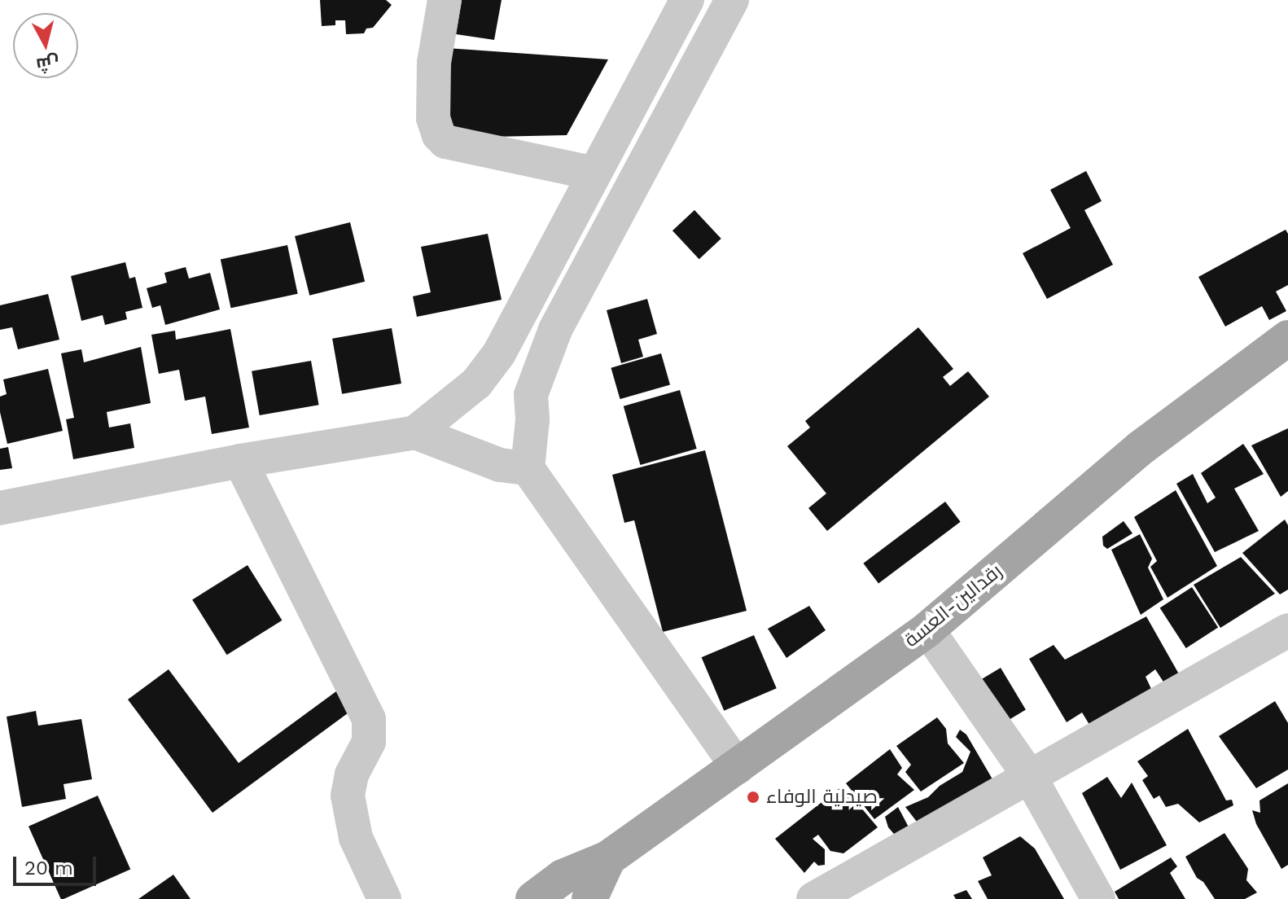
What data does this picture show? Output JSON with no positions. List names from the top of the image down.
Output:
{
  "streets": {
    "main road": ["رقدالين-العسة"]
  },
  "places": ["صيدلية الوفاء"],
  "scale_bar": "20 m",
  "north": "bottom"
}
